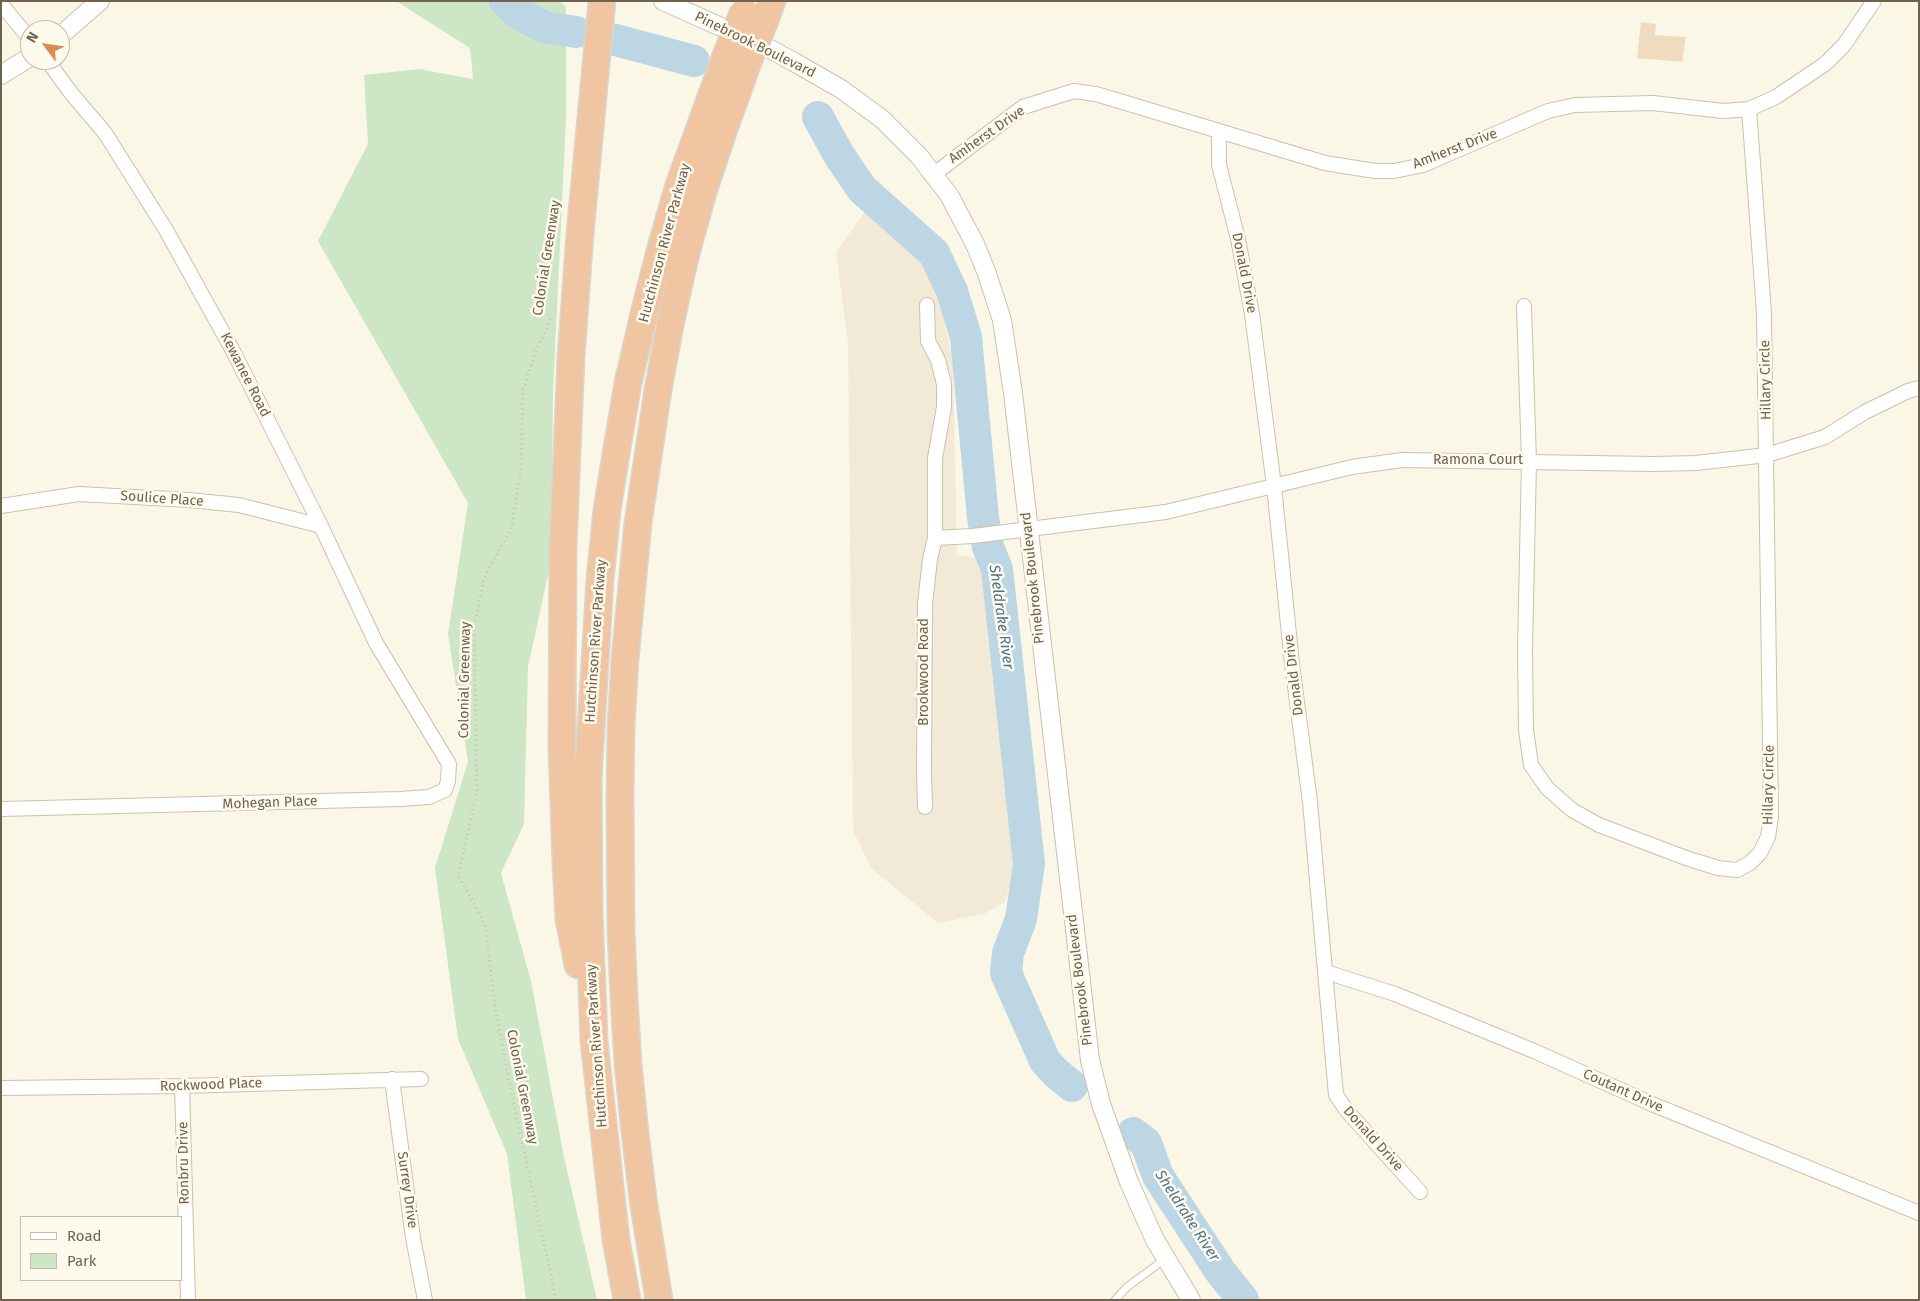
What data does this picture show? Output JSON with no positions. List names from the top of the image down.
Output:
{
  "streets": {
    "highway": ["Hutchinson River Parkway"],
    "street": [
      "Pinebrook Boulevard",
      "Amherst Drive",
      "Donald Drive",
      "Kewanee Road",
      "Hillary Circle",
      "Ramona Court",
      "Soulice Place",
      "Brookwood Road",
      "Mohegan Place",
      "Rockwood Place",
      "Coutant Drive",
      "Ronbru Drive",
      "Surrey Drive"
    ],
    "path": ["Colonial Greenway"]
  },
  "crossings": [
    ["Pinebrook Boulevard", "Amherst Drive"],
    ["Pinebrook Boulevard", "Ramona Court"],
    ["Amherst Drive", "Donald Drive"],
    ["Amherst Drive", "Hillary Circle"],
    ["Donald Drive", "Ramona Court"],
    ["Donald Drive", "Coutant Drive"],
    ["Kewanee Road", "Soulice Place"],
    ["Kewanee Road", "Mohegan Place"],
    ["Hillary Circle", "Ramona Court"],
    ["Rockwood Place", "Ronbru Drive"],
    ["Rockwood Place", "Surrey Drive"]
  ],
  "water": ["Sheldrake River"],
  "legend": ["Road", "Park"],
  "north": "top left"
}
